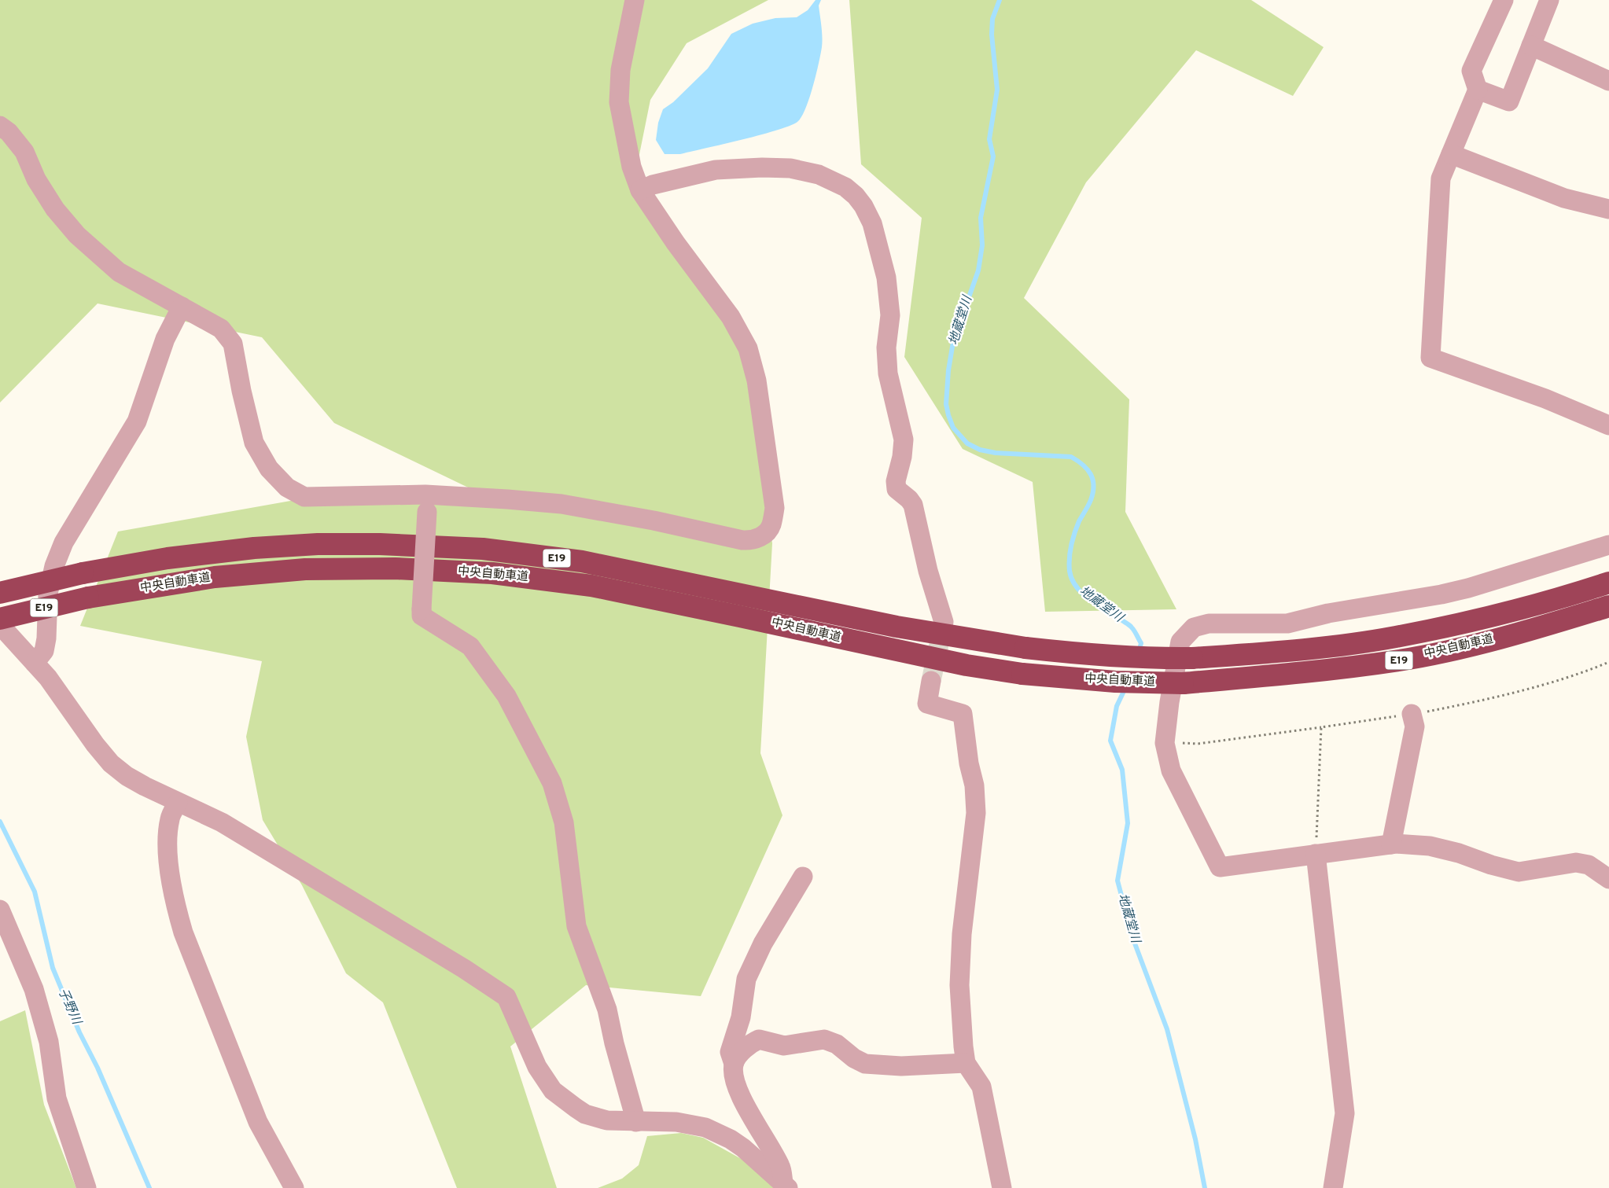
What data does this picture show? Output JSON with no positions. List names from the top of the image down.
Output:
{
  "streets": {
    "highway": ["E19", "中央自動車道"]
  },
  "water": ["地蔵堂川", "子野川"]
}
